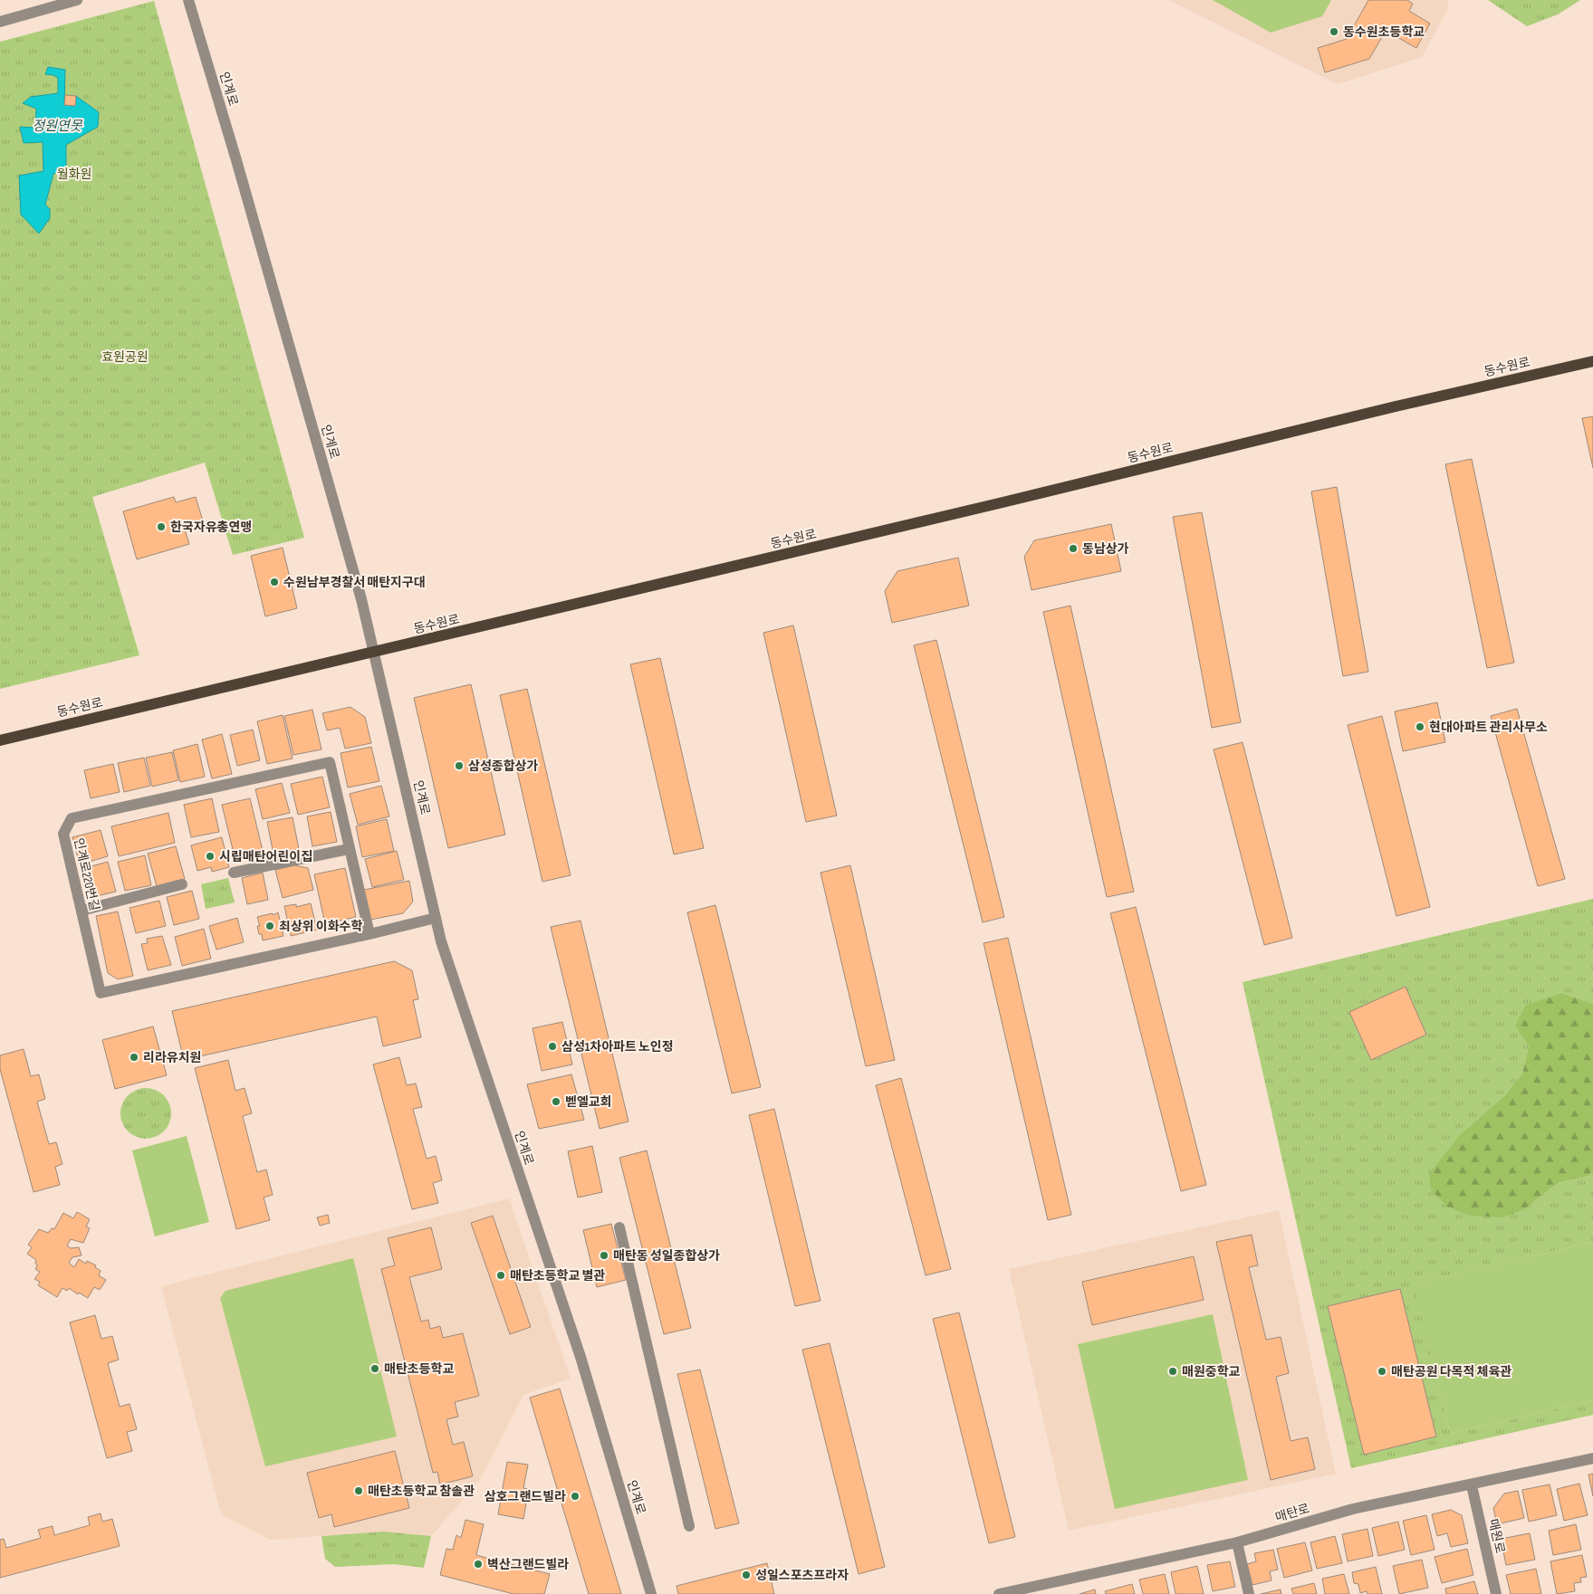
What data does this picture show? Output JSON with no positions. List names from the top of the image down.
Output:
{
  "streets": {
    "main road": ["동수원로"],
    "street": [
      "인계로",
      "인계로220번길",
      "매탄로",
      "매원로"
    ]
  },
  "crossings": [
    ["인계로", "동수원로"],
    ["인계로", "인계로220번길"],
    ["매탄로", "매원로"]
  ],
  "water": ["정원연못"],
  "parks": ["월화원", "효원공원"],
  "places": [
    "동수원초등학교",
    "한국자유총연맹",
    "동남상가",
    "수원남부경찰서 매탄지구대",
    "현대아파트 관리사무소",
    "삼성종합상가",
    "시립매탄어린이집",
    "최상위 이화수학",
    "삼성1차아파트 노인정",
    "리라유치원",
    "벧엘교회",
    "매탄동 성일종합상가",
    "매탄초등학교 별관",
    "매탄초등학교",
    "매원중학교",
    "매탄공원 다목적 체육관",
    "매탄초등학교 참솔관",
    "삼호그랜드빌라",
    "벽산그랜드빌라",
    "성일스포츠프라자"
  ]
}
